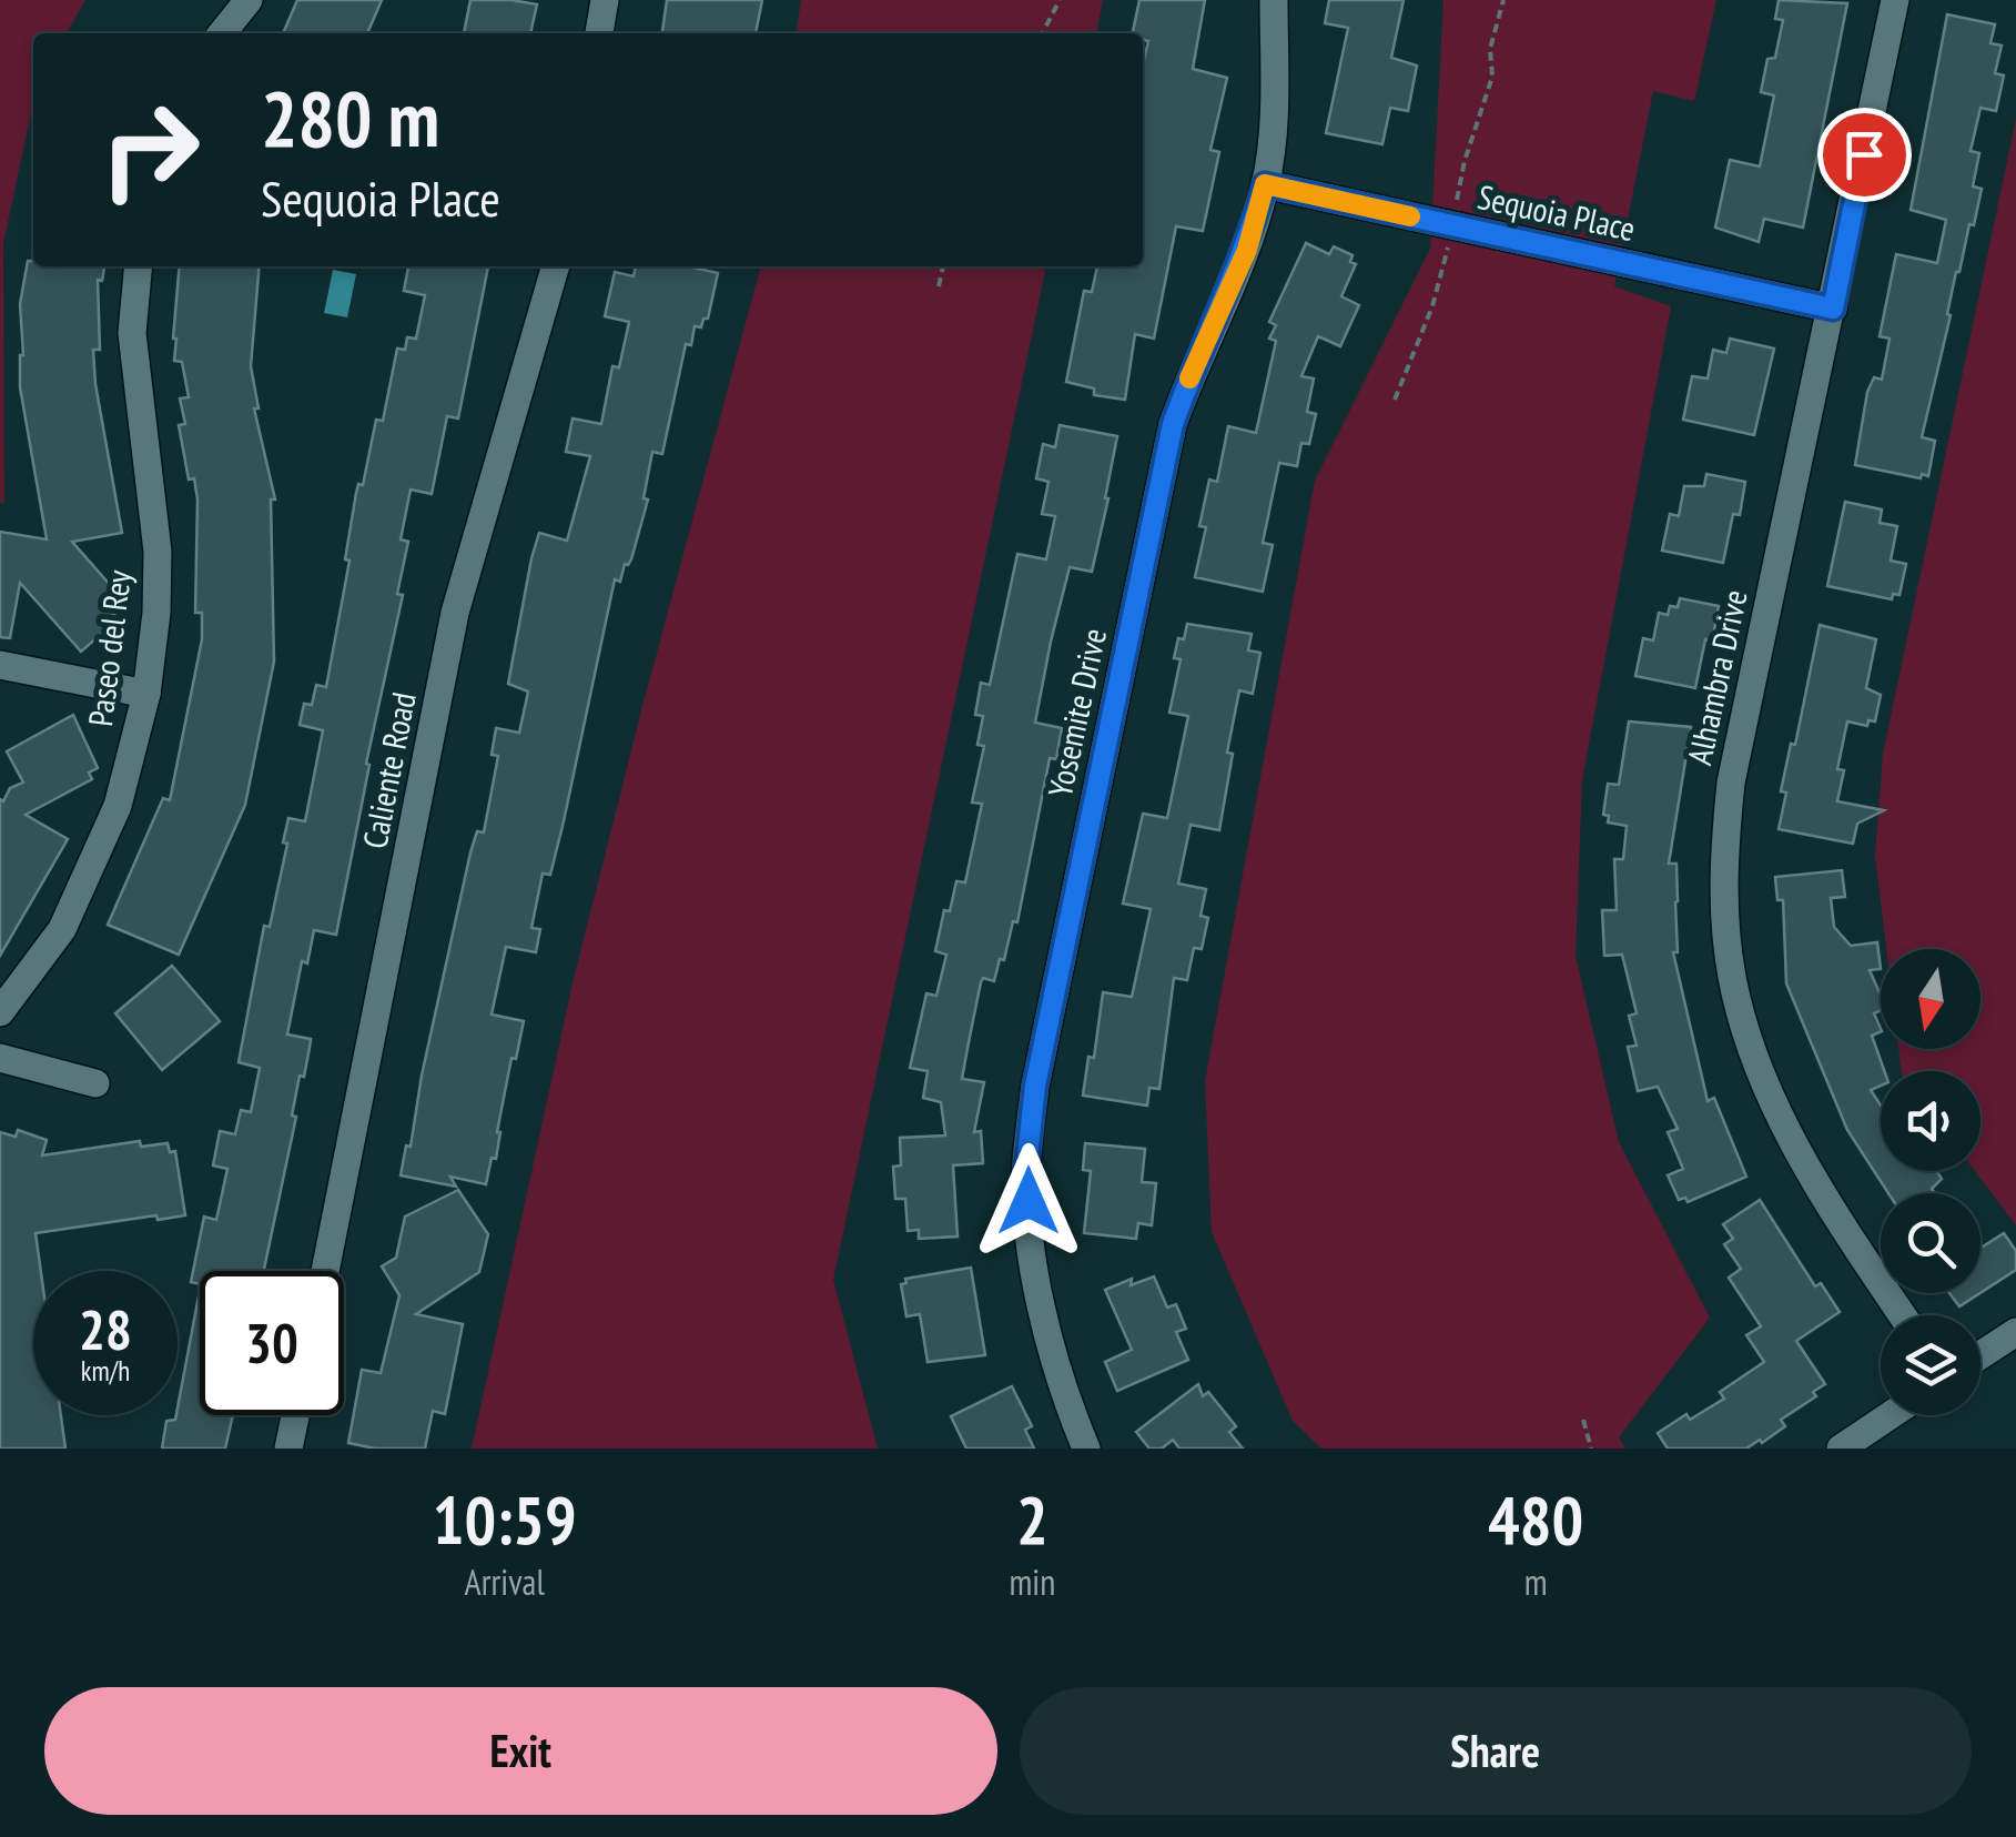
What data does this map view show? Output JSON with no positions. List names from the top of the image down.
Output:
{
  "streets": {
    "street": [
      "Sequoia Place",
      "Paseo del Rey",
      "Alhambra Drive",
      "Yosemite Drive",
      "Caliente Road"
    ]
  },
  "crossings": [
    ["Sequoia Place", "Alhambra Drive"],
    ["Sequoia Place", "Yosemite Drive"]
  ],
  "north": "bottom",
  "page": {
    "turn": ["280 m", "Sequoia Place"],
    "speed": "28 km/h",
    "limit": "30",
    "eta": [
      "10:59",
      "Arrival",
      "2",
      "min",
      "480",
      "m"
    ],
    "buttons": ["Exit", "Share"]
  }
}
